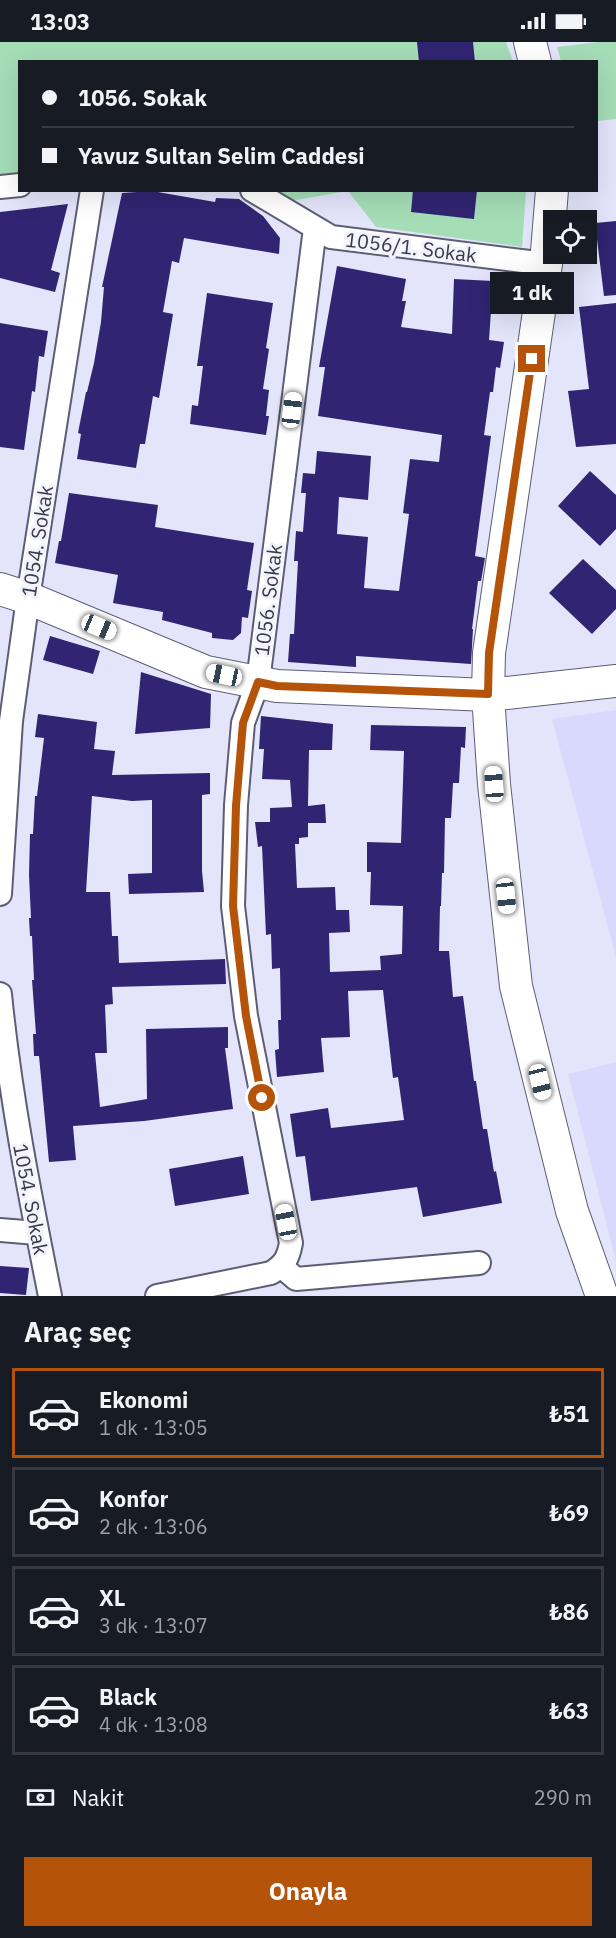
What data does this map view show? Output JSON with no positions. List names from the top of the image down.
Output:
{
  "streets": {
    "street": ["1056/1. Sokak", "1054. Sokak", "1056. Sokak"]
  },
  "crossings": [
    ["1056/1. Sokak", "1056. Sokak"]
  ],
  "page": {
    "status": "13:03",
    "banner": ["1056. Sokak", "Yavuz Sultan Selim Caddesi"],
    "bubble": "1 dk",
    "heading": "Araç seç",
    "list": [
      {
        "name": "Ekonomi",
        "note": "1 dk · 13:05",
        "value": "₺51"
      },
      {
        "name": "Konfor",
        "note": "2 dk · 13:06",
        "value": "₺69"
      },
      {
        "name": "XL",
        "note": "3 dk · 13:07",
        "value": "₺86"
      },
      {
        "name": "Black",
        "note": "4 dk · 13:08",
        "value": "₺63"
      }
    ],
    "pay": ["Nakit", "290 m"],
    "buttons": "Onayla"
  }
}
